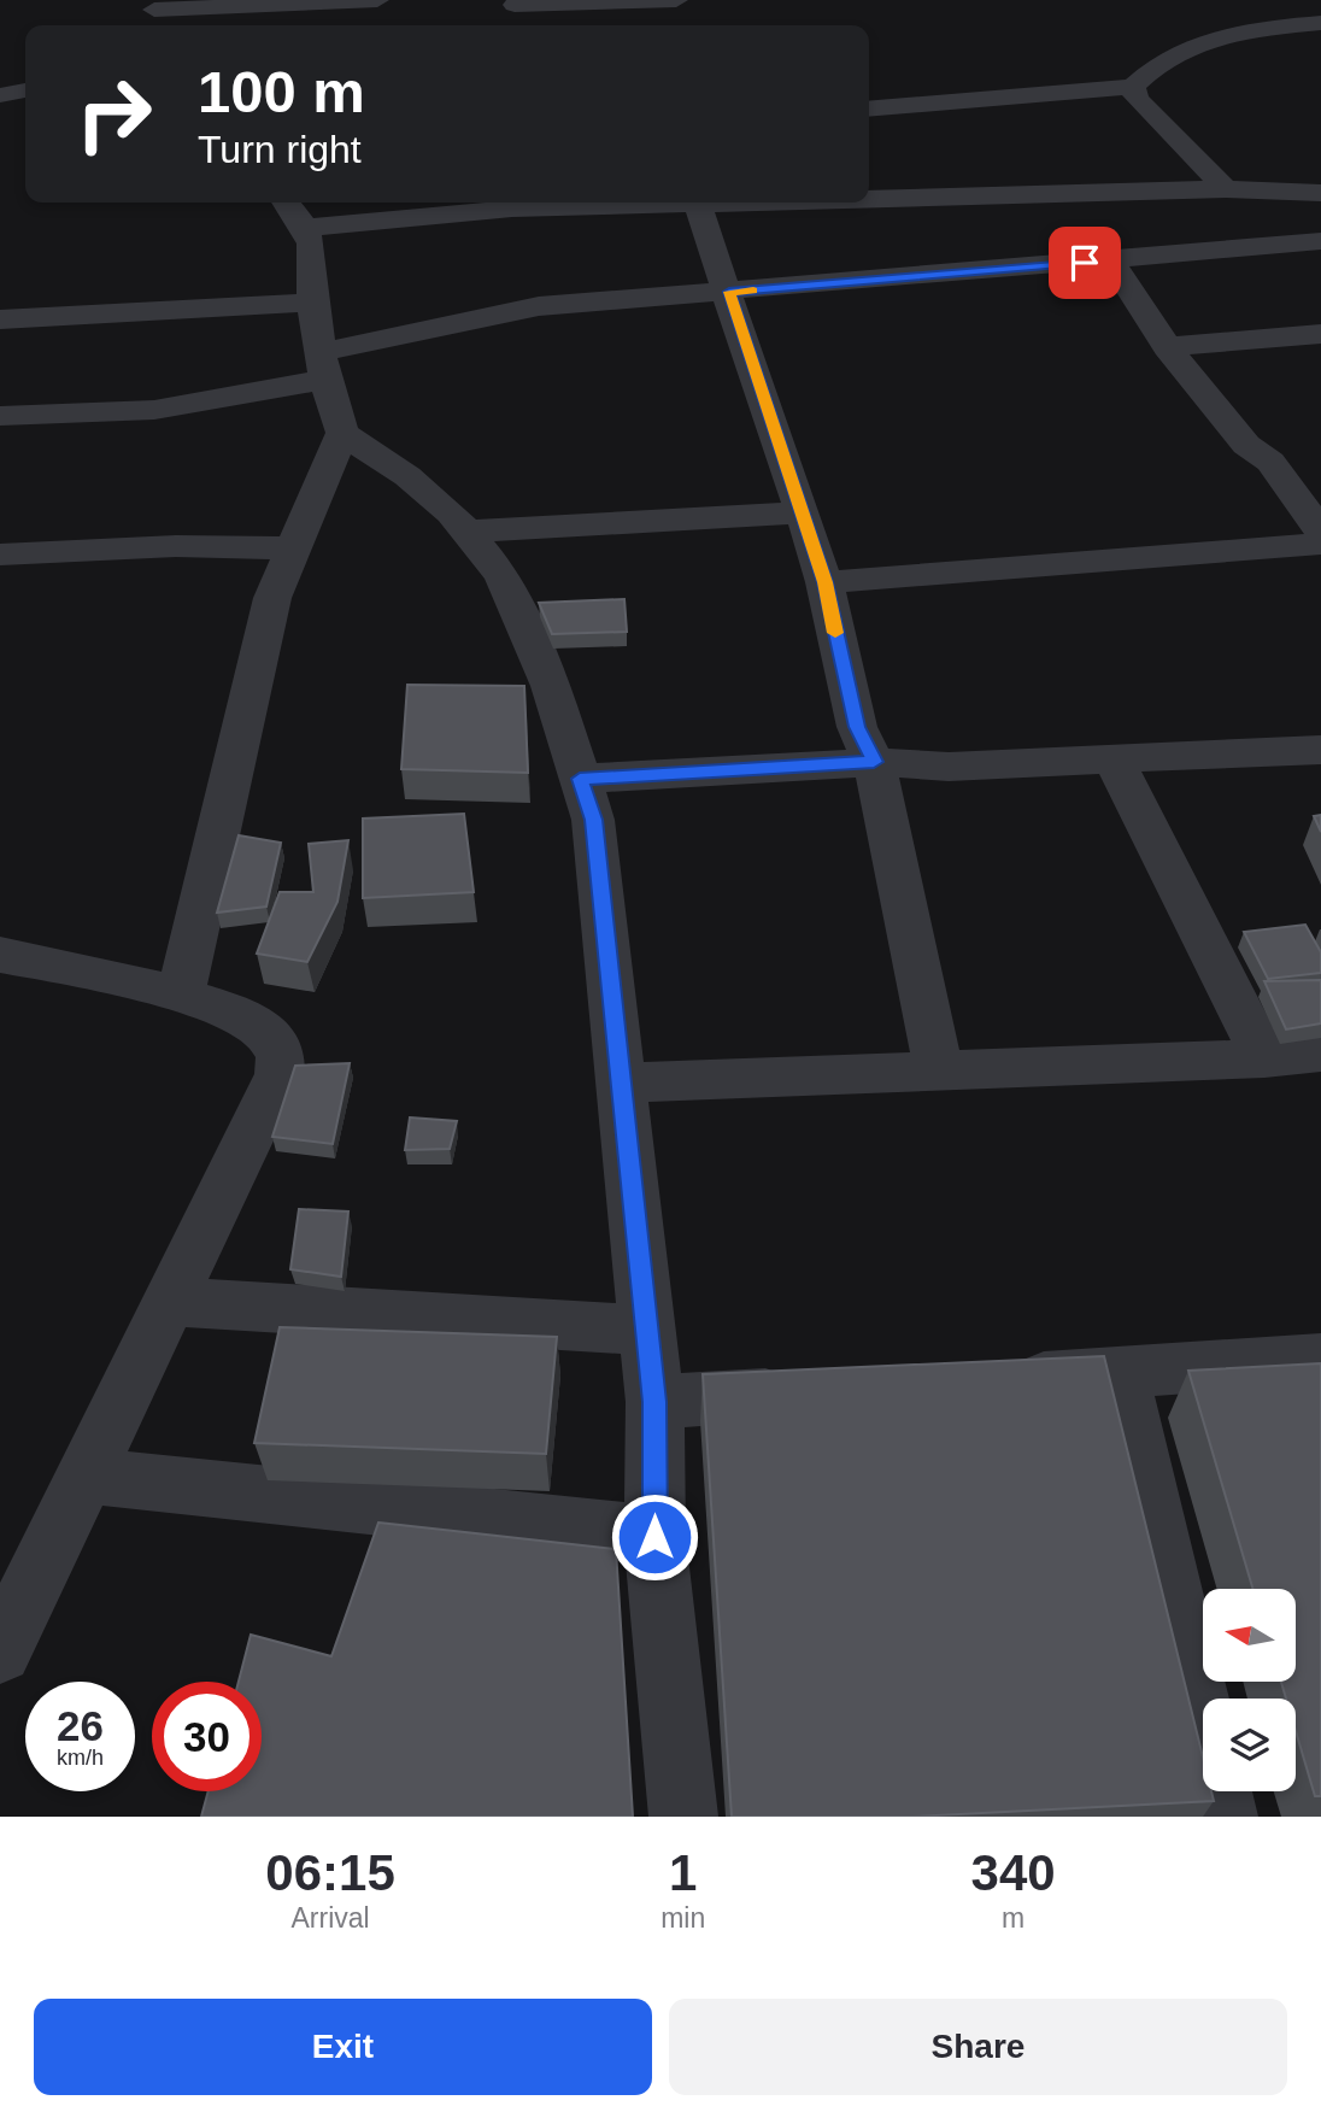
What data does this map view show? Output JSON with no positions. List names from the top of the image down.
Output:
{
  "north": "left",
  "page": {
    "turn": ["100 m", "Turn right"],
    "speed": "26 km/h",
    "limit": "30",
    "eta": [
      "06:15",
      "Arrival",
      "1",
      "min",
      "340",
      "m"
    ],
    "buttons": ["Exit", "Share"]
  }
}
